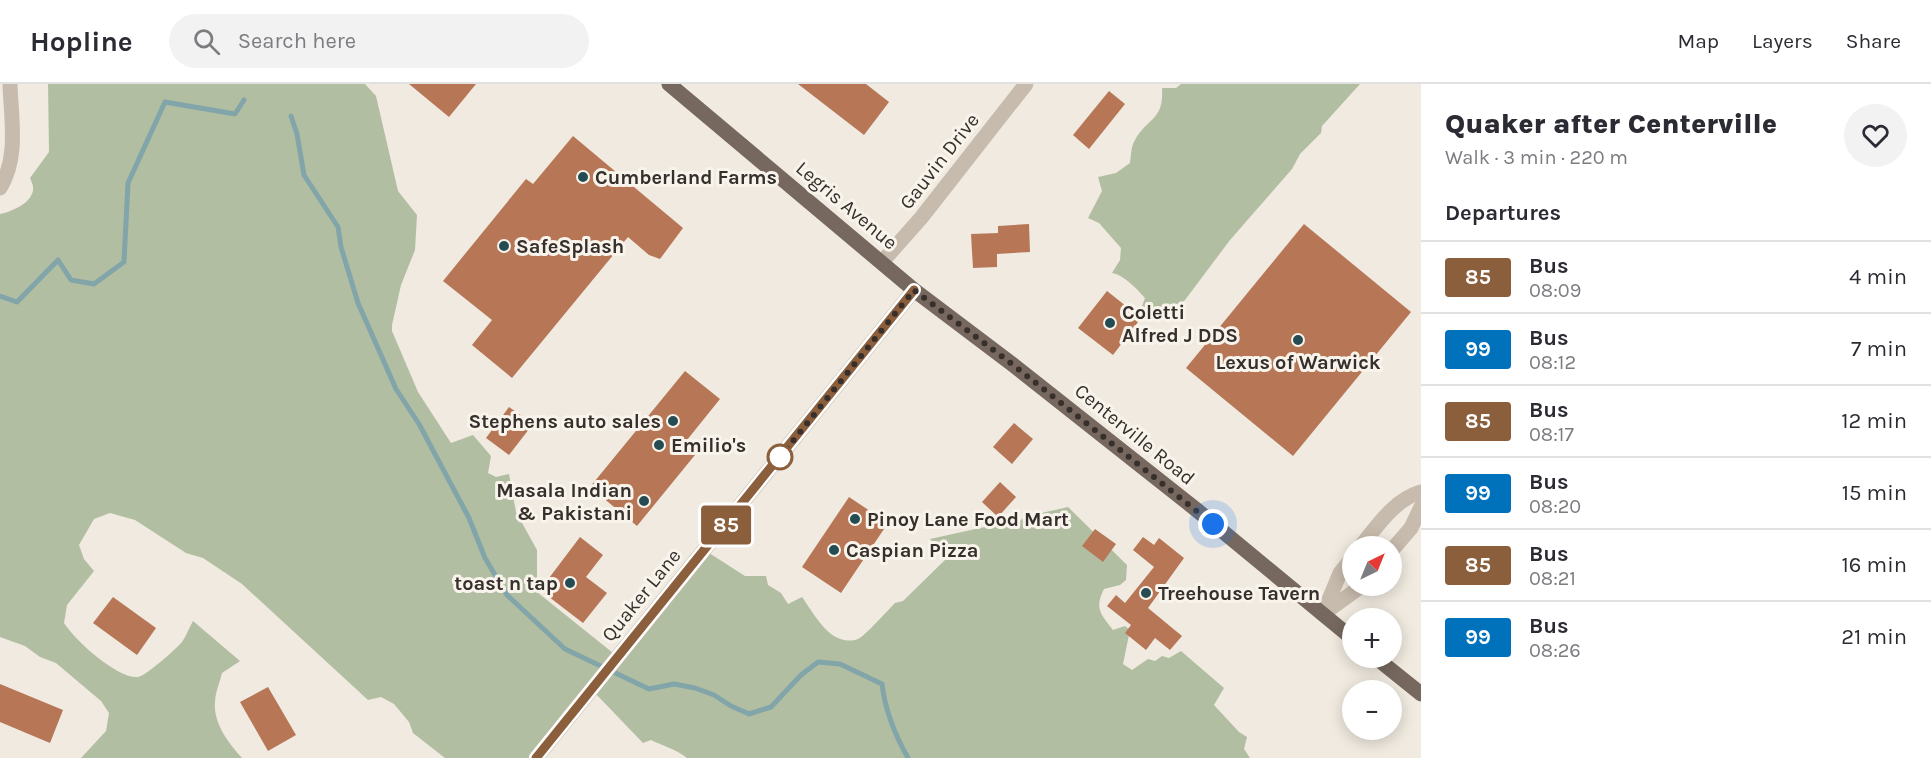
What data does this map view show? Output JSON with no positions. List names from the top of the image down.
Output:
{
  "streets": {
    "main road": ["Legris Avenue", "Centerville Road"],
    "street": ["Gauvin Drive", "Quaker Lane"]
  },
  "crossings": [
    ["Gauvin Drive", "Legris Avenue"],
    ["Legris Avenue", "Centerville Road"],
    ["Legris Avenue", "Quaker Lane"],
    ["Centerville Road", "Quaker Lane"]
  ],
  "places": [
    "Cumberland Farms",
    "SafeSplash",
    "Coletti Alfred J DDS",
    "Lexus of Warwick",
    "Stephens auto sales",
    "Emilio's",
    "Masala Indian & Pakistani",
    "Pinoy Lane Food Mart",
    "Caspian Pizza",
    "toast n tap",
    "Treehouse Tavern"
  ],
  "lines": ["bus line 85"],
  "north": "top right",
  "page": {
    "header": "Hopline",
    "search": "Search here",
    "nav": ["Map", "Layers", "Share"],
    "on_map": "85",
    "heading": [
      ["Quaker after Centerville", "Walk · 3 min · 220 m"],
      "Departures"
    ],
    "list": [
      {
        "mark": "85",
        "name": "Bus",
        "note": "08:09",
        "value": "4 min"
      },
      {
        "mark": "99",
        "name": "Bus",
        "note": "08:12",
        "value": "7 min"
      },
      {
        "mark": "85",
        "name": "Bus",
        "note": "08:17",
        "value": "12 min"
      },
      {
        "mark": "99",
        "name": "Bus",
        "note": "08:20",
        "value": "15 min"
      },
      {
        "mark": "85",
        "name": "Bus",
        "note": "08:21",
        "value": "16 min"
      },
      {
        "mark": "99",
        "name": "Bus",
        "note": "08:26",
        "value": "21 min"
      }
    ],
    "map_buttons": ["+", "−"]
  }
}
